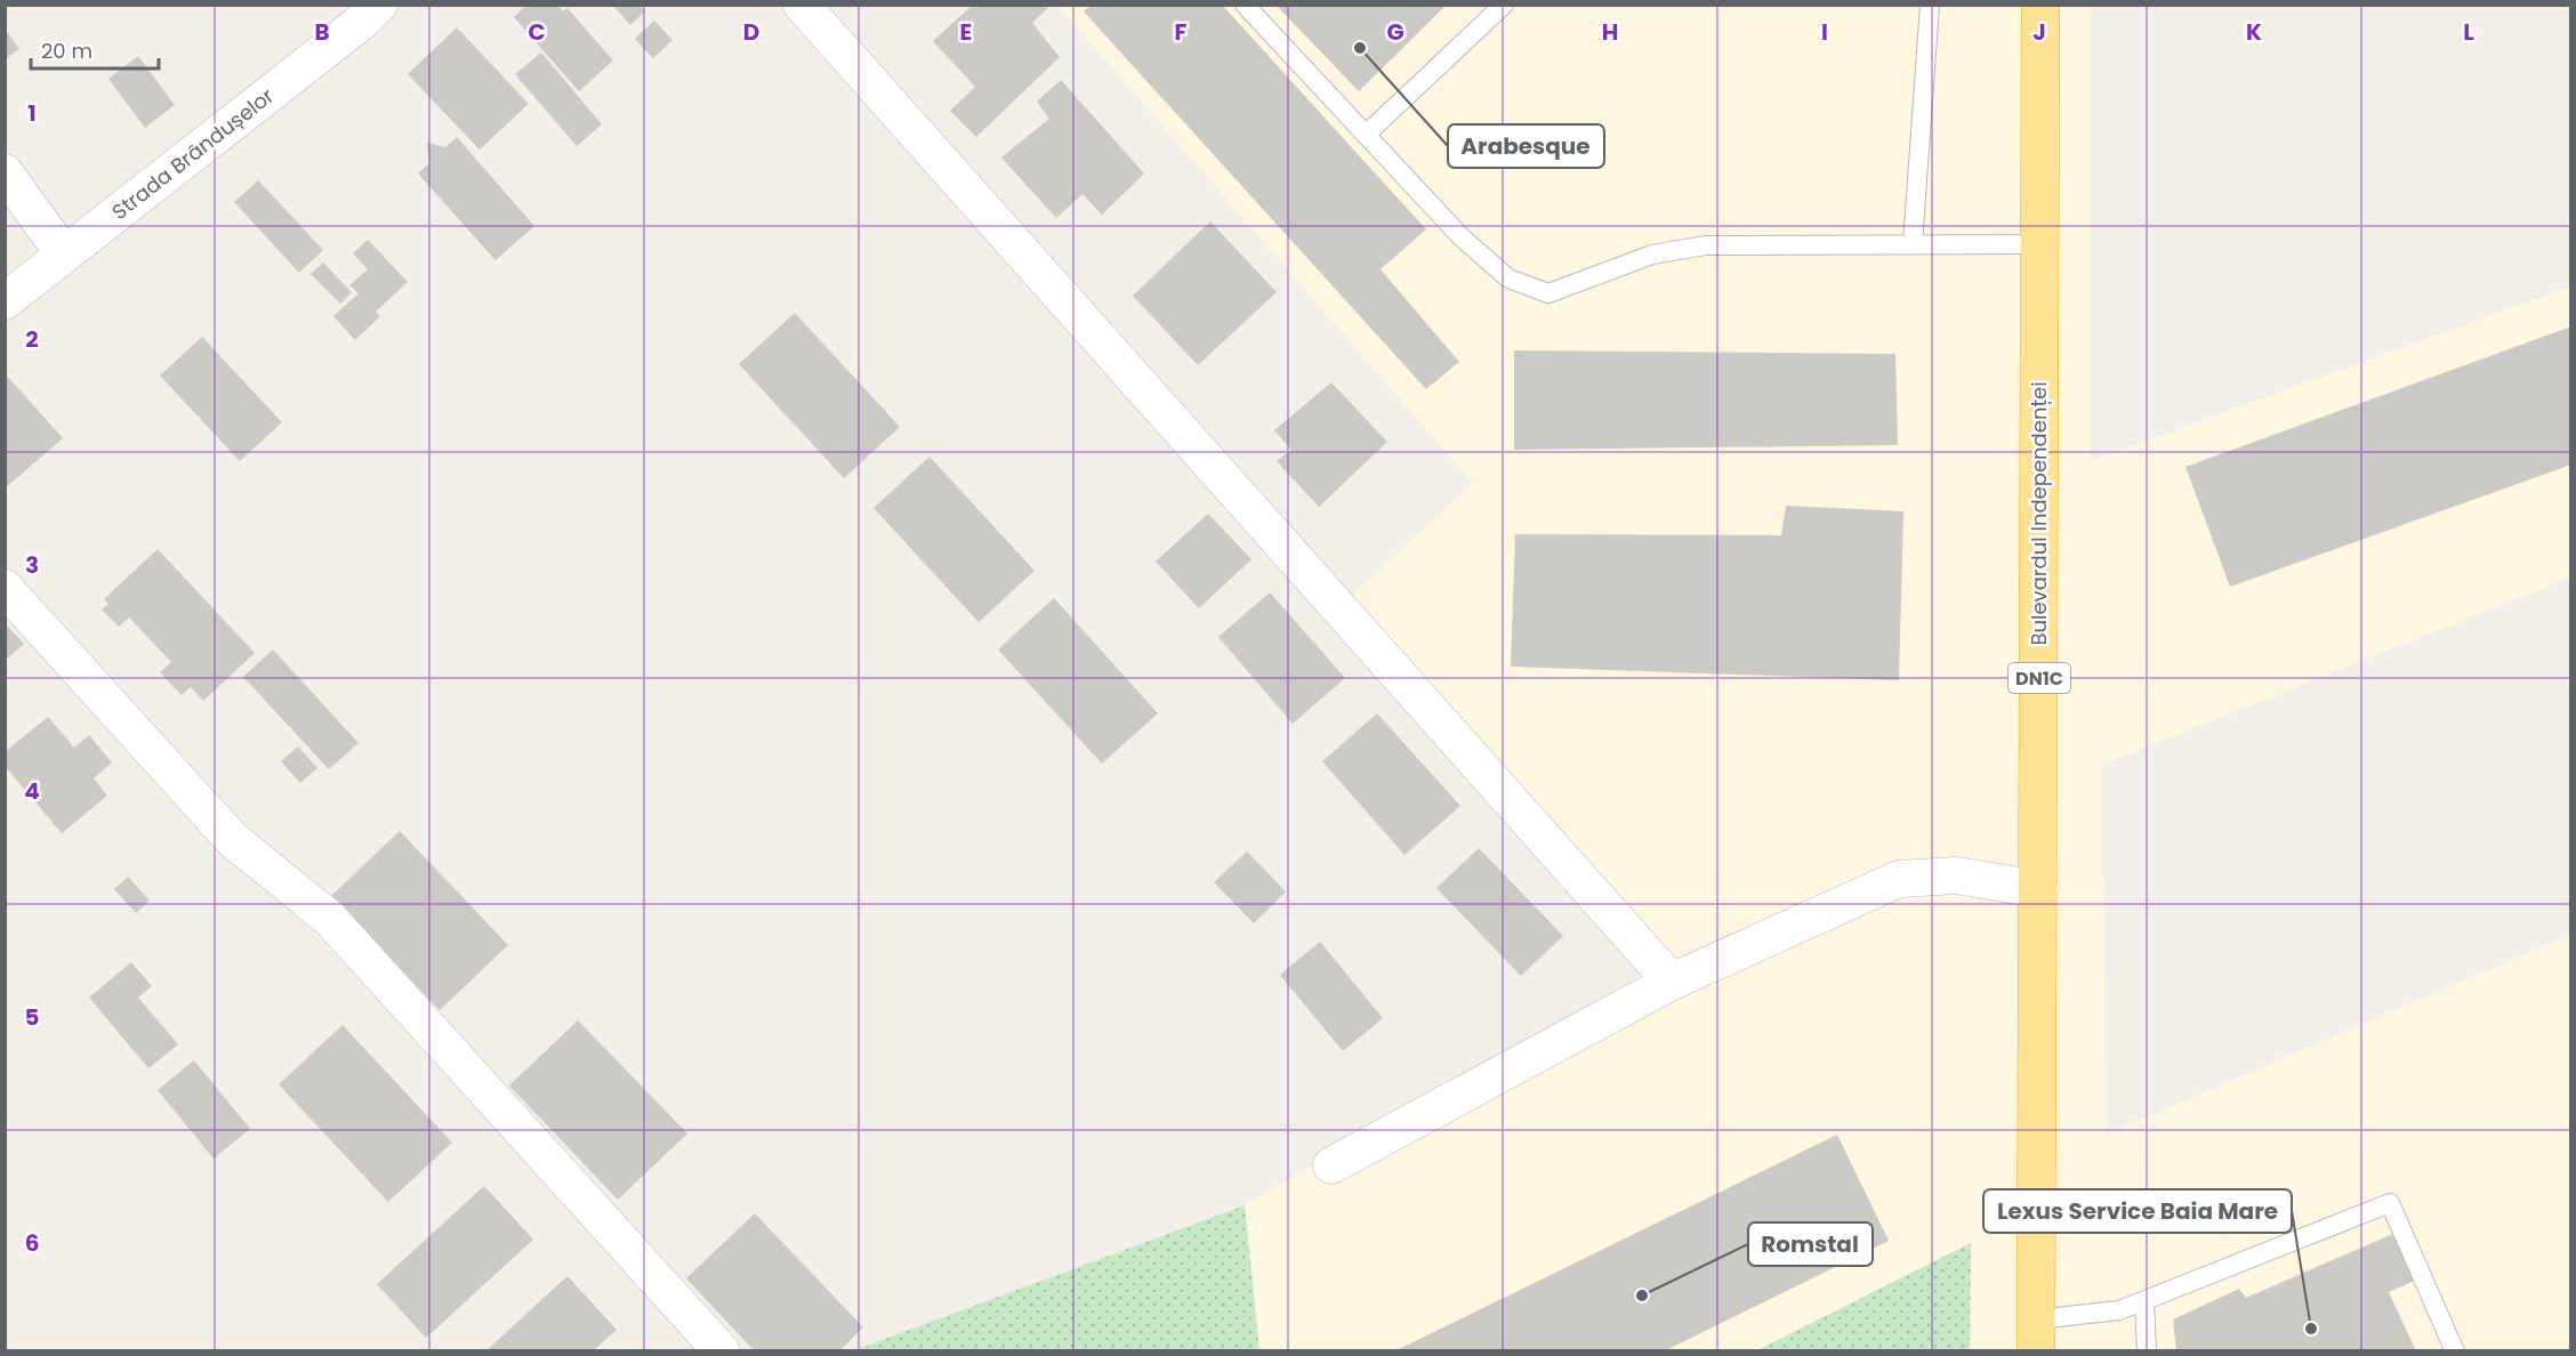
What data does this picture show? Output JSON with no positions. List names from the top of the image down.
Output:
{
  "streets": {
    "highway": ["Bulevardul Independenței", "DN1C"],
    "street": ["Strada Brândușelor"]
  },
  "places": ["Arabesque", "Romstal", "Lexus Service Baia Mare"],
  "scale_bar": "20 m",
  "grid": {
    "columns": [
      "B",
      "C",
      "D",
      "E",
      "F",
      "G",
      "H",
      "I",
      "J",
      "K",
      "L"
    ],
    "rows": [
      "1",
      "2",
      "3",
      "4",
      "5",
      "6"
    ]
  }
}
